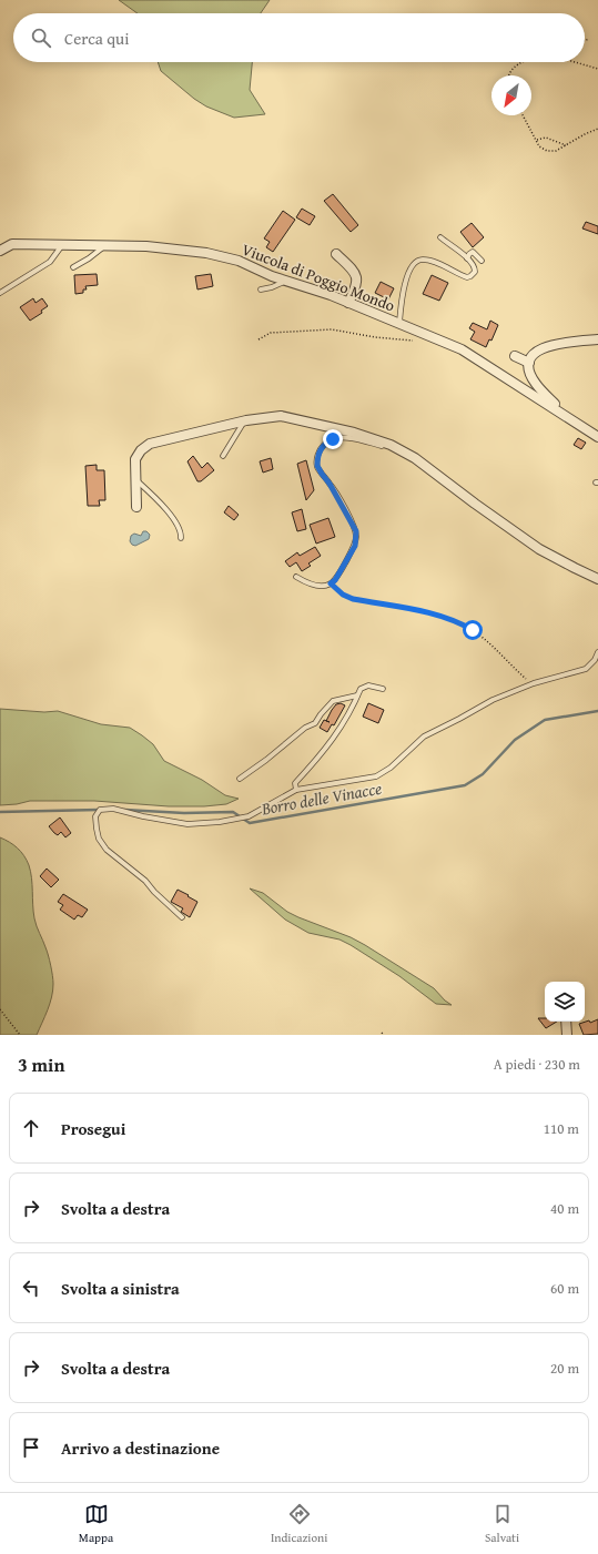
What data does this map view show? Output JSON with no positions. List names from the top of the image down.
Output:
{
  "streets": {
    "street": ["Viucola di Poggio Mondo"]
  },
  "water": ["Borro delle Vinacce"],
  "north": "bottom left",
  "page": {
    "search": "Cerca qui",
    "heading": ["3 min", "A piedi · 230 m"],
    "list": [
      ["Prosegui", "110 m"],
      ["Svolta a destra", "40 m"],
      ["Svolta a sinistra", "60 m"],
      ["Svolta a destra", "20 m"],
      "Arrivo a destinazione"
    ],
    "nav": ["Mappa", "Indicazioni", "Salvati"]
  }
}
